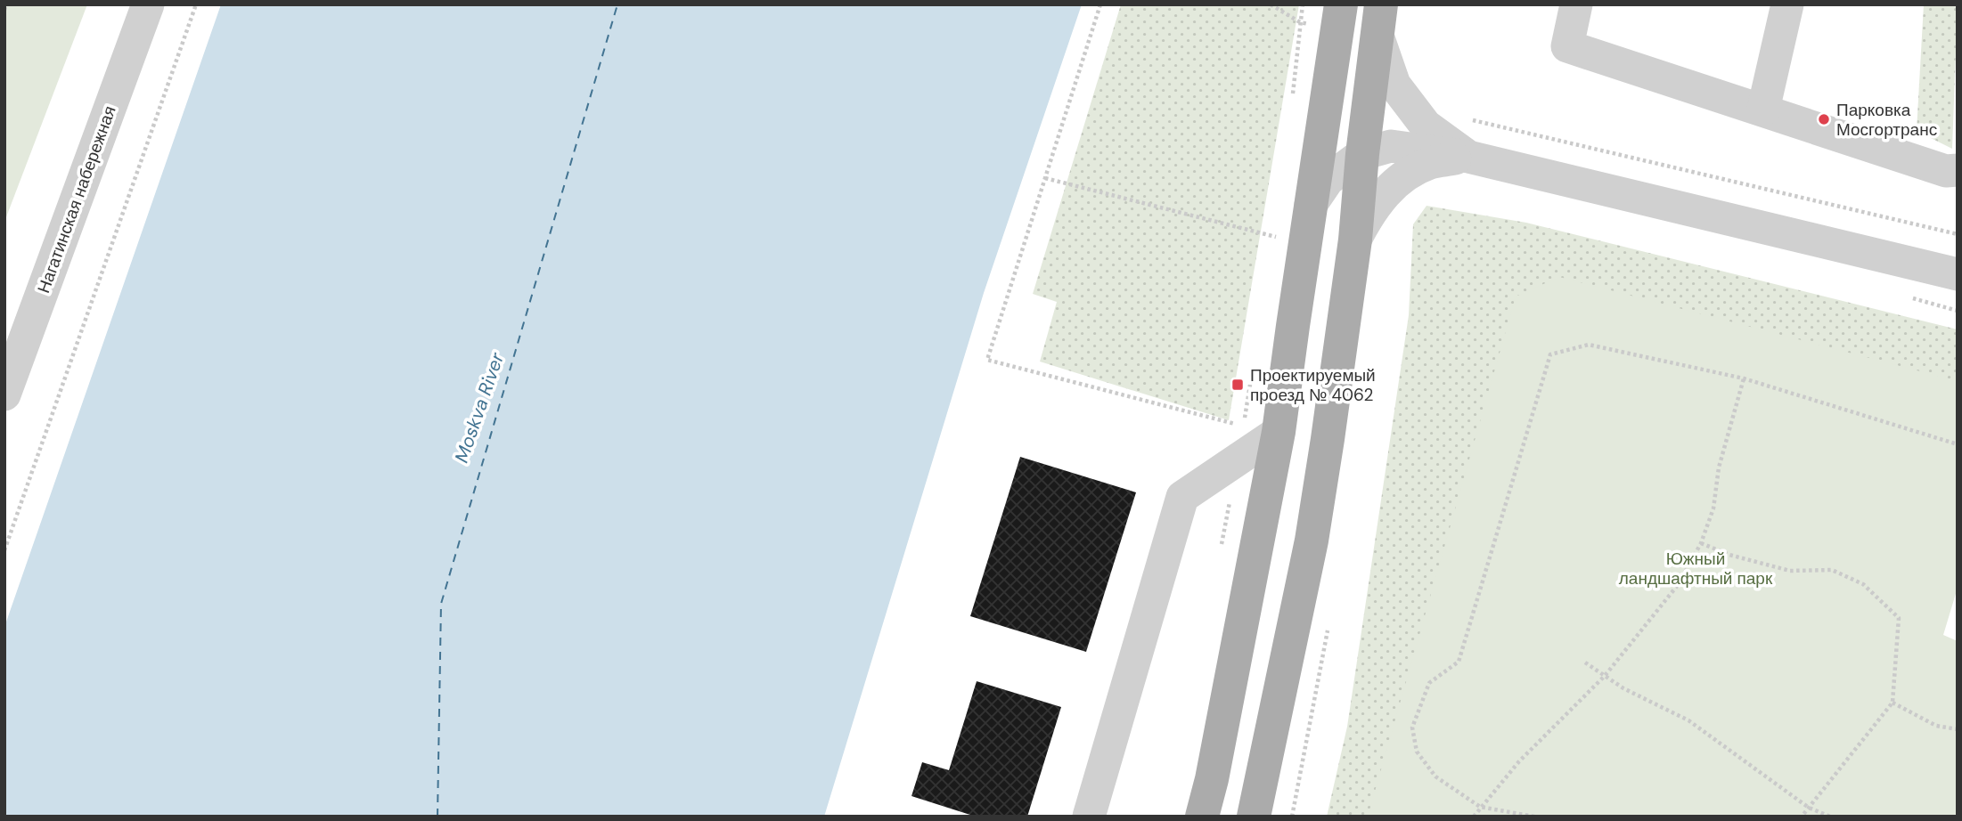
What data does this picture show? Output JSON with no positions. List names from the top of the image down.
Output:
{
  "streets": {
    "street": ["Нагатинская набережная"]
  },
  "water": ["Moskva River"],
  "parks": ["Южный ландшафтный парк"],
  "places": {
    "other": ["Парковка Мосгортранс"],
    "transit": ["Проектируемый проезд № 4062"]
  }
}
